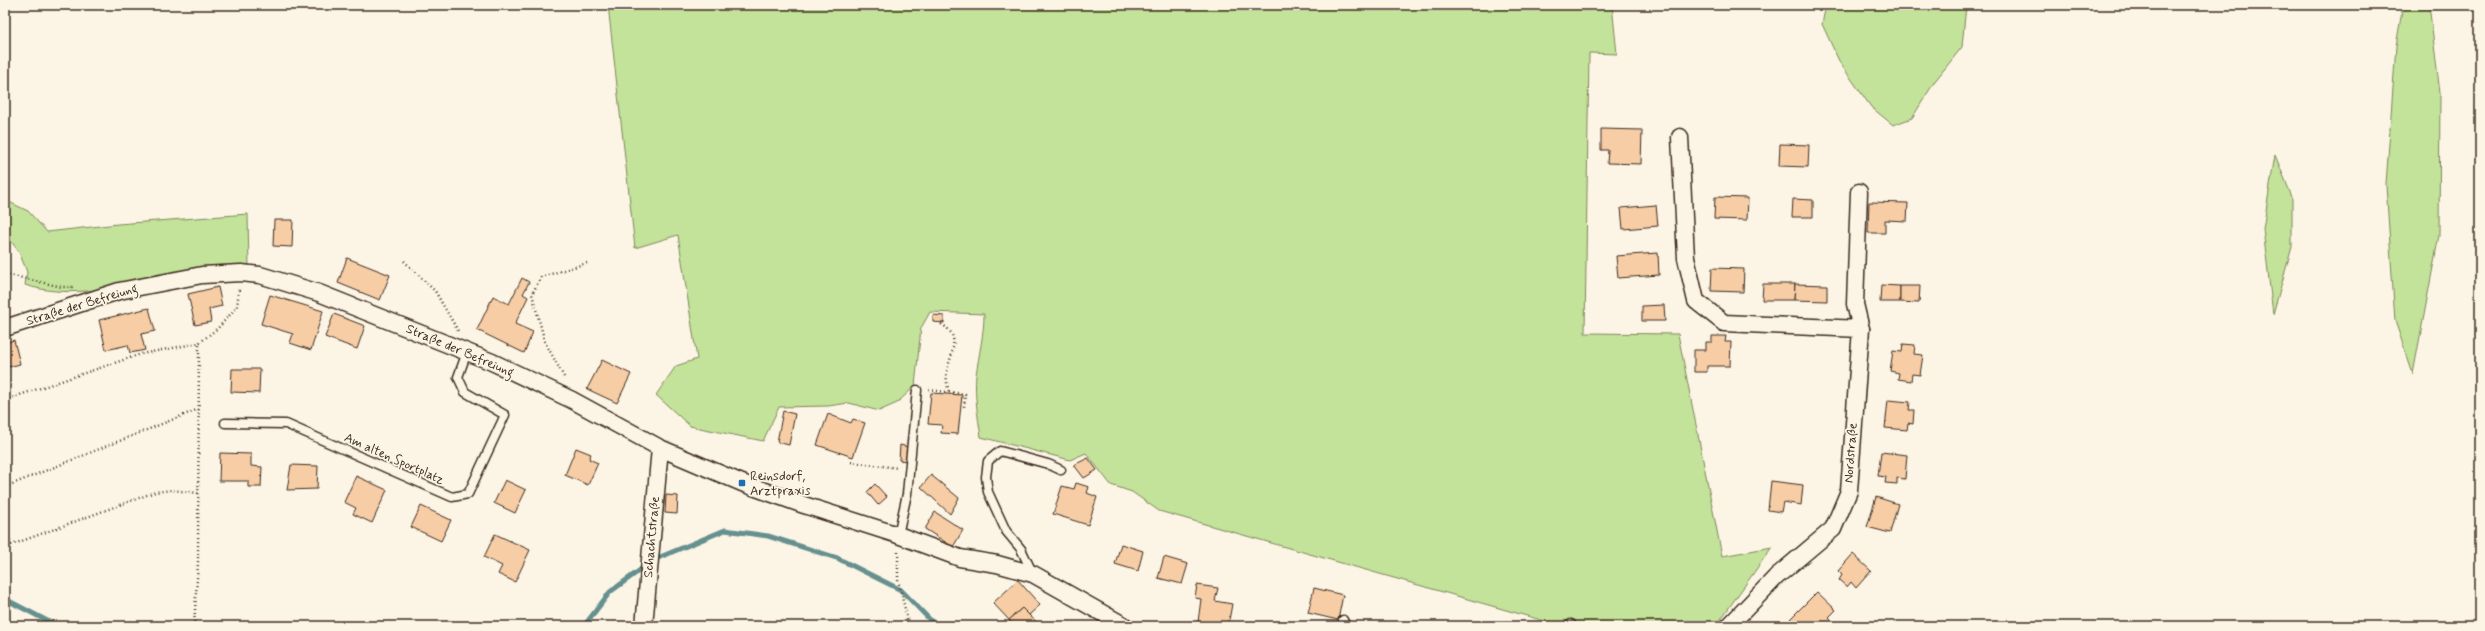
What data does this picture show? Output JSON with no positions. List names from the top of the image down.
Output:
{
  "streets": {
    "street": ["Straße der Befreiung", "Nordstraße", "Schachtstraße"],
    "lane": ["Am alten Sportplatz"]
  },
  "crossings": [
    ["Straße der Befreiung", "Am alten Sportplatz"],
    ["Straße der Befreiung", "Schachtstraße"]
  ],
  "places": {
    "transit": ["Reinsdorf, Arztpraxis"]
  }
}
